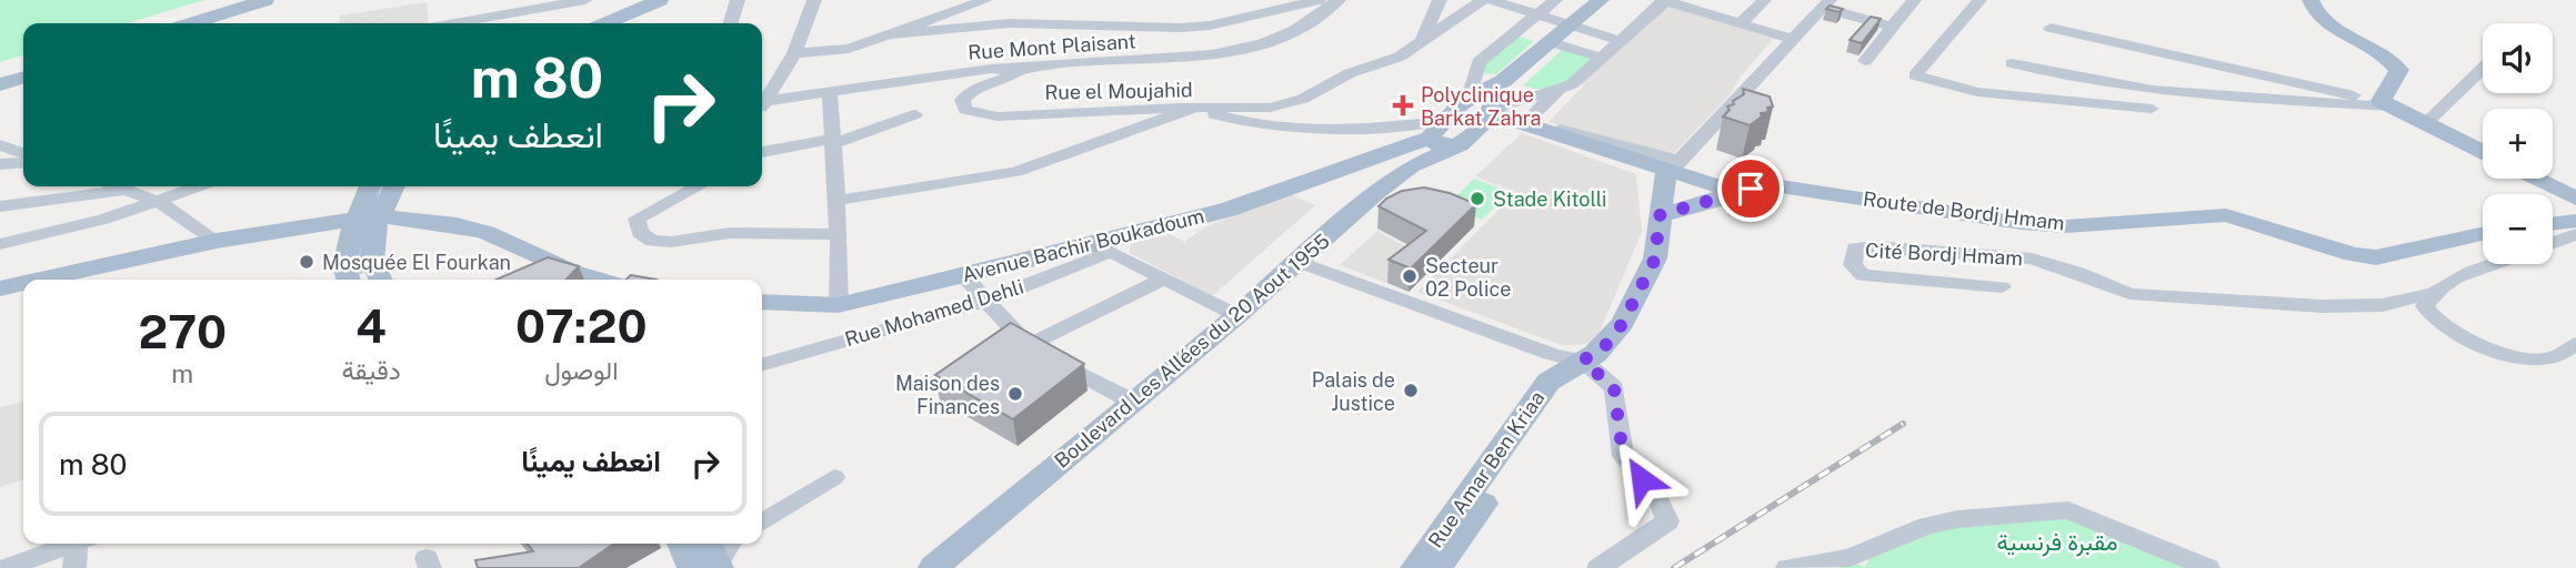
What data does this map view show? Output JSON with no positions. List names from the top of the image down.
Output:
{
  "streets": {
    "main road": [
      "Route de Bordj Hmam",
      "Avenue Bachir Boukadoum",
      "Boulevard Les Allées du 20 Aout 1955",
      "Rue Amar Ben Kriaa"
    ],
    "street": [
      "Rue Mont Plaisant",
      "Rue el Moujahid",
      "Cité Bordj Hmam",
      "Rue Mohamed Dehli"
    ]
  },
  "crossings": [
    ["Rue Mont Plaisant", "Rue el Moujahid"],
    ["Rue el Moujahid", "Avenue Bachir Boukadoum"],
    ["Rue el Moujahid", "Boulevard Les Allées du 20 Aout 1955"],
    ["Avenue Bachir Boukadoum", "Rue Mohamed Dehli"],
    ["Avenue Bachir Boukadoum", "Boulevard Les Allées du 20 Aout 1955"]
  ],
  "parks": ["مقبرة فرنسية"],
  "places": {
    "health": ["Polyclinique Barkat Zahra"],
    "other": [
      "Stade Kitolli",
      "Mosquée El Fourkan",
      "Secteur 02 Police",
      "Palais de Justice",
      "Maison des Finances"
    ]
  },
  "page": {
    "map_buttons": ["+", "−"],
    "turn": ["80 m", "انعطف يمينًا"],
    "eta": [
      "07:20",
      "الوصول",
      "4",
      "دقيقة",
      "270",
      "m"
    ],
    "list": [
      {
        "name": "انعطف يمينًا",
        "value": "80 m"
      }
    ]
  }
}
